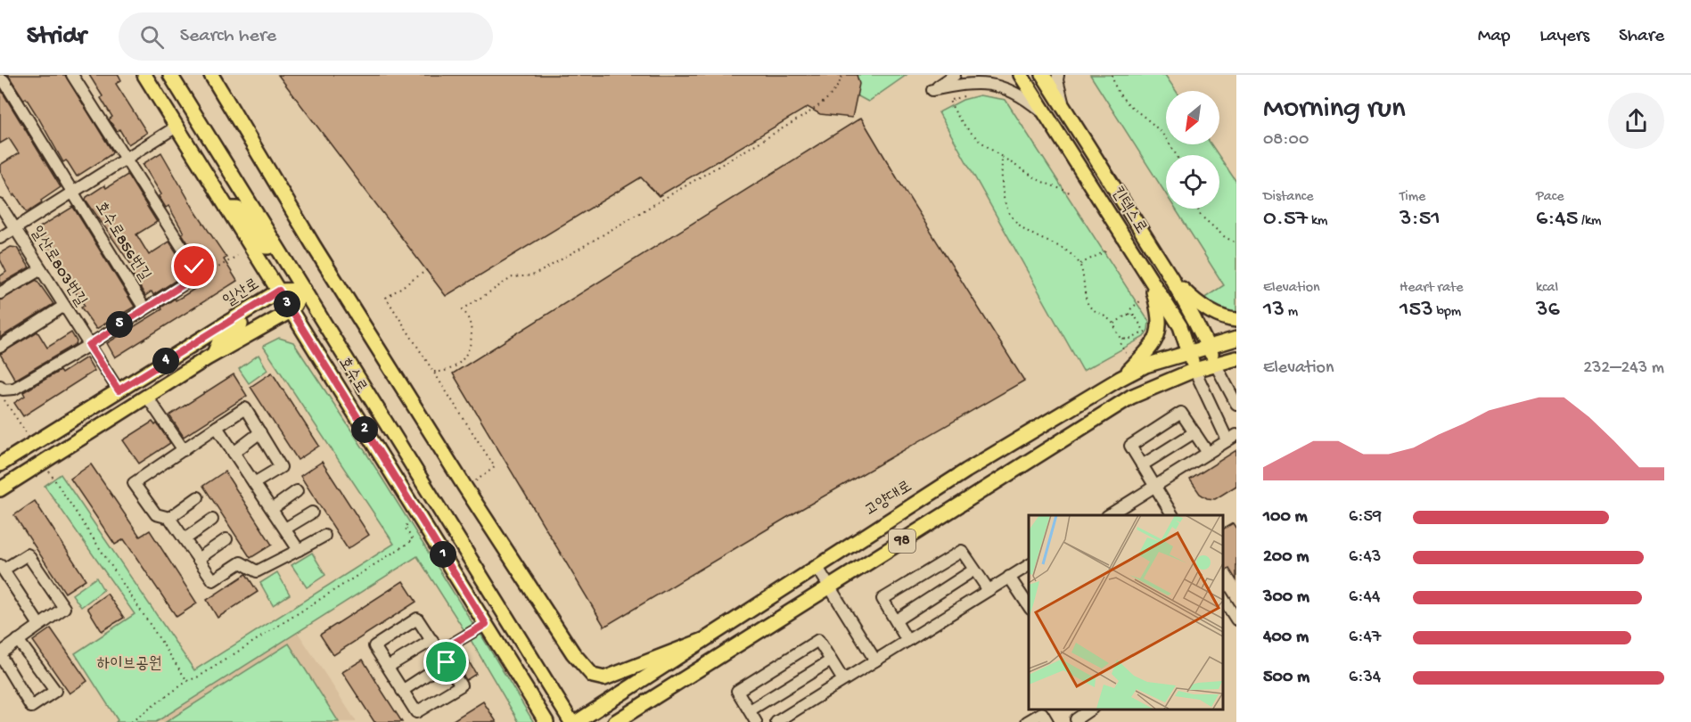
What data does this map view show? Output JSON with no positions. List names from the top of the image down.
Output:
{
  "streets": {
    "main road": [
      "킨텍스로",
      "일산로",
      "호수로",
      "고양대로",
      "98"
    ],
    "street": ["호수로856번길", "일산로803번길"]
  },
  "crossings": [
    ["킨텍스로", "고양대로"],
    ["킨텍스로", "98"],
    ["호수로856번길", "일산로803번길"],
    ["호수로856번길", "호수로"],
    ["일산로803번길", "일산로"],
    ["일산로", "호수로"]
  ],
  "parks": ["하이브공원"],
  "north": "bottom left",
  "page": {
    "header": "Stridr",
    "search": "Search here",
    "nav": ["Map", "Layers", "Share"],
    "heading": ["Morning run", "08:00"],
    "stats": [
      ["Distance", "0.57 km"],
      ["Time", "3:51"],
      ["Pace", "6:45 /km"],
      ["Elevation", "13 m"],
      ["Heart rate", "153 bpm"],
      ["kcal", "36"]
    ],
    "pins": [
      "3",
      "5",
      "4",
      "2",
      "1"
    ],
    "chart": ["Elevation", "232–243 m"],
    "list": [
      {
        "name": "100 m",
        "note": "6:59"
      },
      {
        "name": "200 m",
        "note": "6:43"
      },
      {
        "name": "300 m",
        "note": "6:44"
      },
      {
        "name": "400 m",
        "note": "6:47"
      },
      {
        "name": "500 m",
        "note": "6:34"
      }
    ]
  }
}
